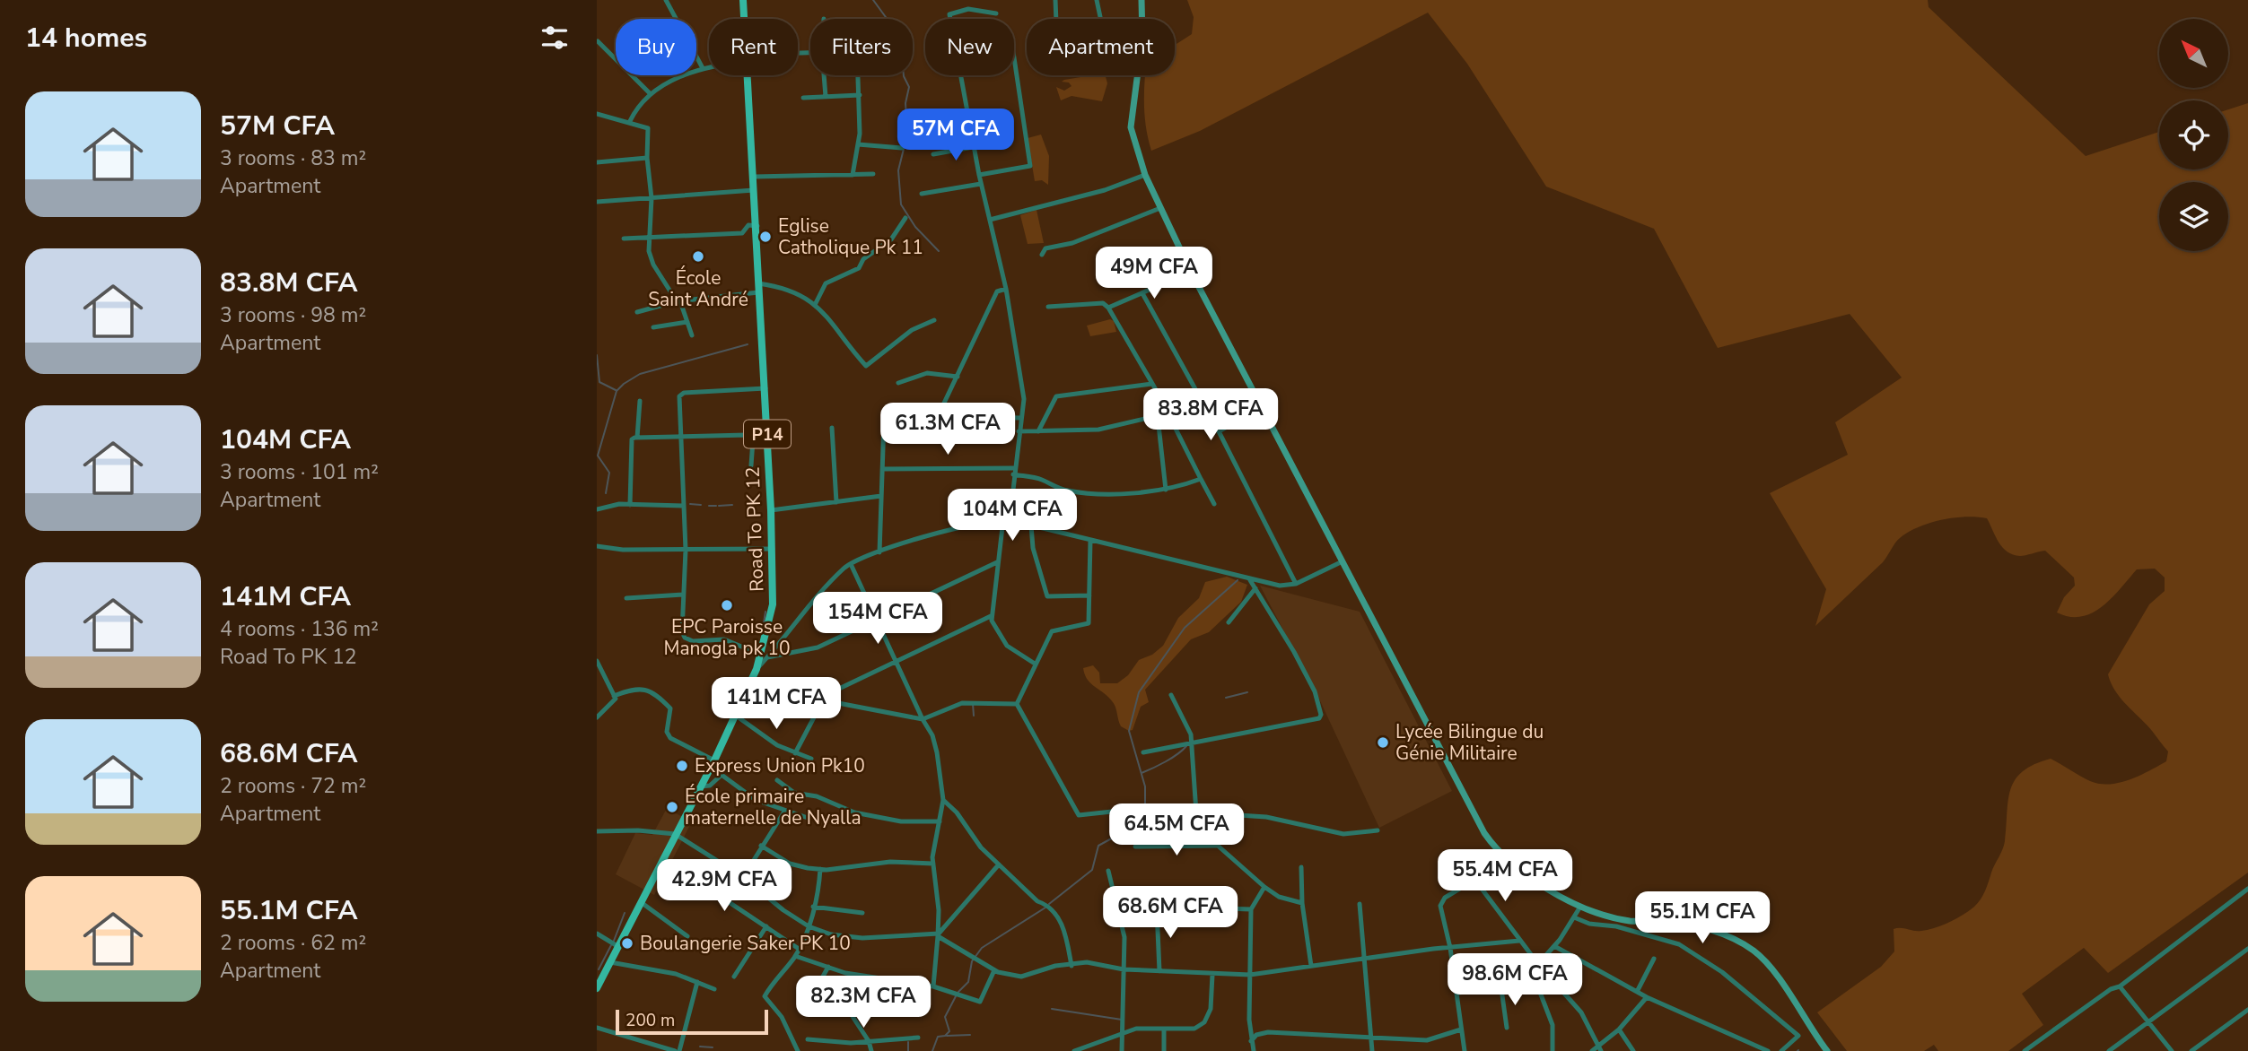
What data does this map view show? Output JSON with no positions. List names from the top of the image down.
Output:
{
  "streets": {
    "main road": ["P14", "Road To PK 12"]
  },
  "crossings": [
    ["P14", "Road To PK 12"]
  ],
  "places": [
    "Eglise Catholique Pk 11",
    "École Saint André",
    "EPC Paroisse Manogla pk 10",
    "Lycée Bilingue du Génie Militaire",
    "Express Union Pk10",
    "École primaire maternelle de Nyalla",
    "Boulangerie Saker PK 10"
  ],
  "scale_bar": "200 m",
  "north": "top left",
  "page": {
    "heading": "14 homes",
    "chip": [
      "Buy",
      "Rent",
      "Filters",
      "New",
      "Apartment"
    ],
    "list": [
      {
        "name": "57M CFA",
        "note": "3 rooms · 83 m² · Apartment"
      },
      {
        "name": "83.8M CFA",
        "note": "3 rooms · 98 m² · Apartment"
      },
      {
        "name": "104M CFA",
        "note": "3 rooms · 101 m² · Apartment"
      },
      {
        "name": "141M CFA",
        "note": "4 rooms · 136 m² · Road To PK 12"
      },
      {
        "name": "68.6M CFA",
        "note": "2 rooms · 72 m² · Apartment"
      },
      {
        "name": "55.1M CFA",
        "note": "2 rooms · 62 m² · Apartment"
      }
    ],
    "price": [
      "57M CFA",
      "49M CFA",
      "83.8M CFA",
      "61.3M CFA",
      "104M CFA",
      "154M CFA",
      "141M CFA",
      "64.5M CFA",
      "55.4M CFA",
      "42.9M CFA",
      "68.6M CFA",
      "55.1M CFA",
      "98.6M CFA",
      "82.3M CFA"
    ],
    "scale": "200 m"
  }
}
